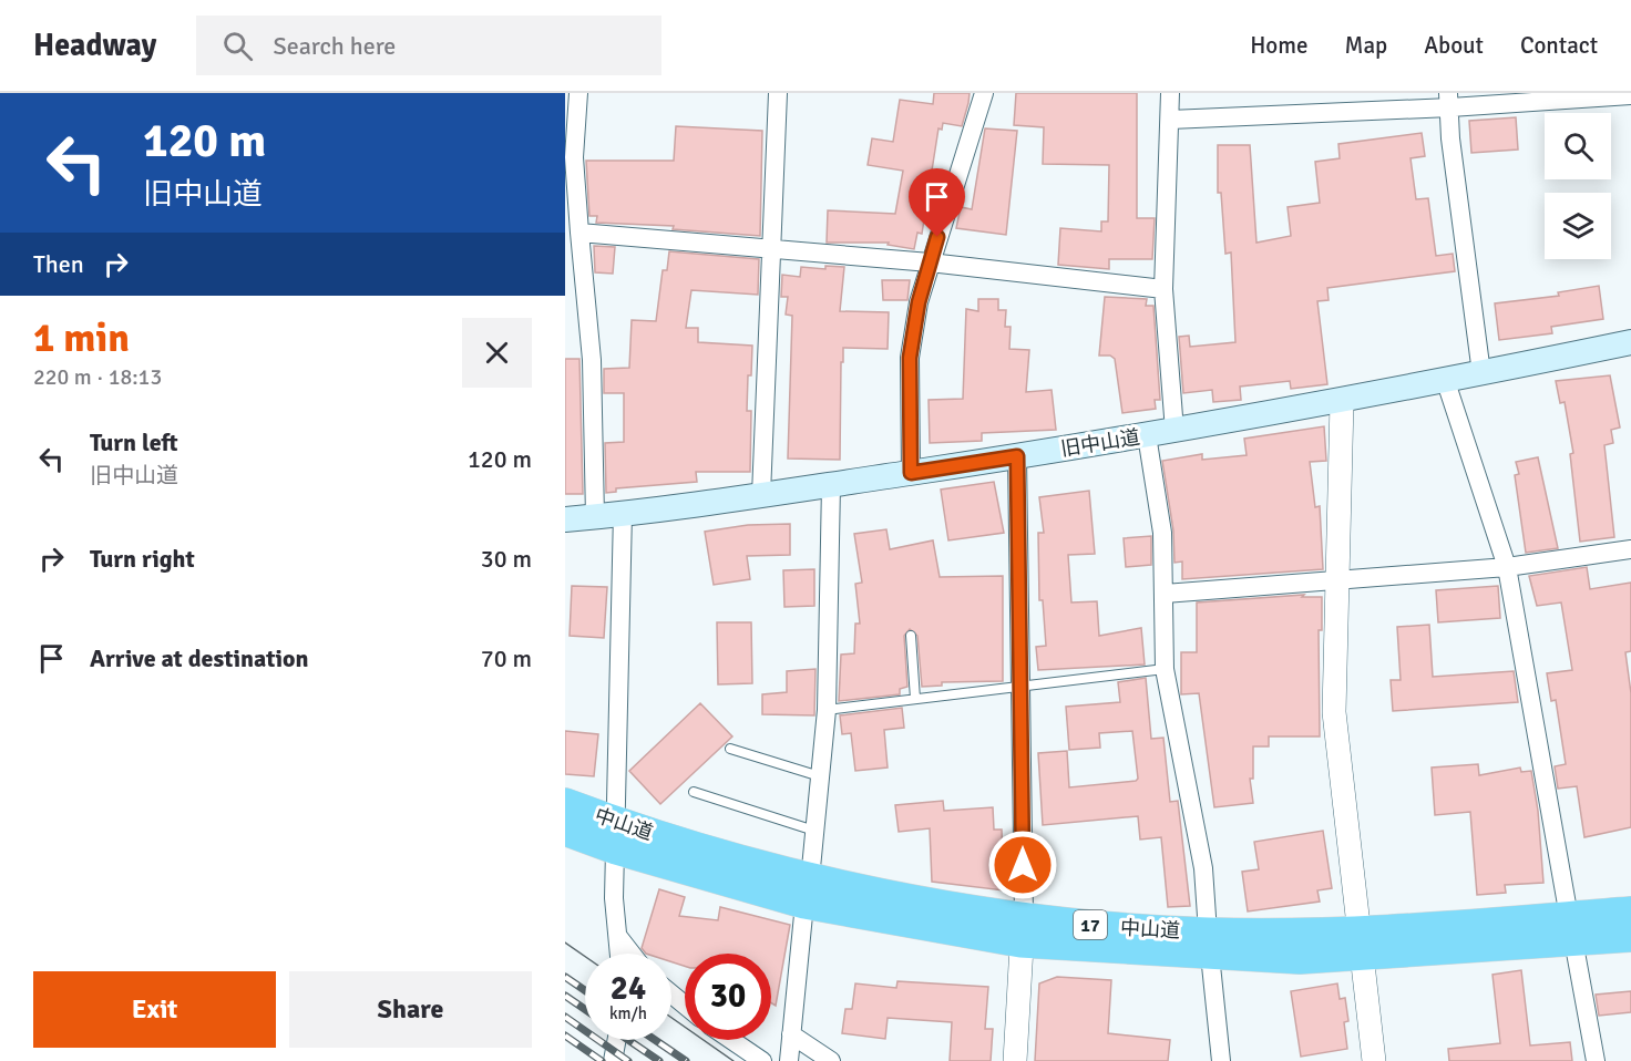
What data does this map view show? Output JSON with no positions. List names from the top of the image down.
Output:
{
  "streets": {
    "highway": ["中山道", "17"],
    "main road": ["旧中山道"]
  },
  "page": {
    "header": "Headway",
    "search": "Search here",
    "nav": [
      "Home",
      "Map",
      "About",
      "Contact"
    ],
    "turn": ["120 m", "旧中山道"],
    "then": "Then",
    "heading": ["1 min", "220 m · 18:13"],
    "list": [
      {
        "name": "Turn left",
        "note": "旧中山道",
        "value": "120 m"
      },
      {
        "name": "Turn right",
        "value": "30 m"
      },
      {
        "name": "Arrive at destination",
        "value": "70 m"
      }
    ],
    "speed": "24 km/h",
    "limit": "30",
    "buttons": ["Exit", "Share"]
  }
}
